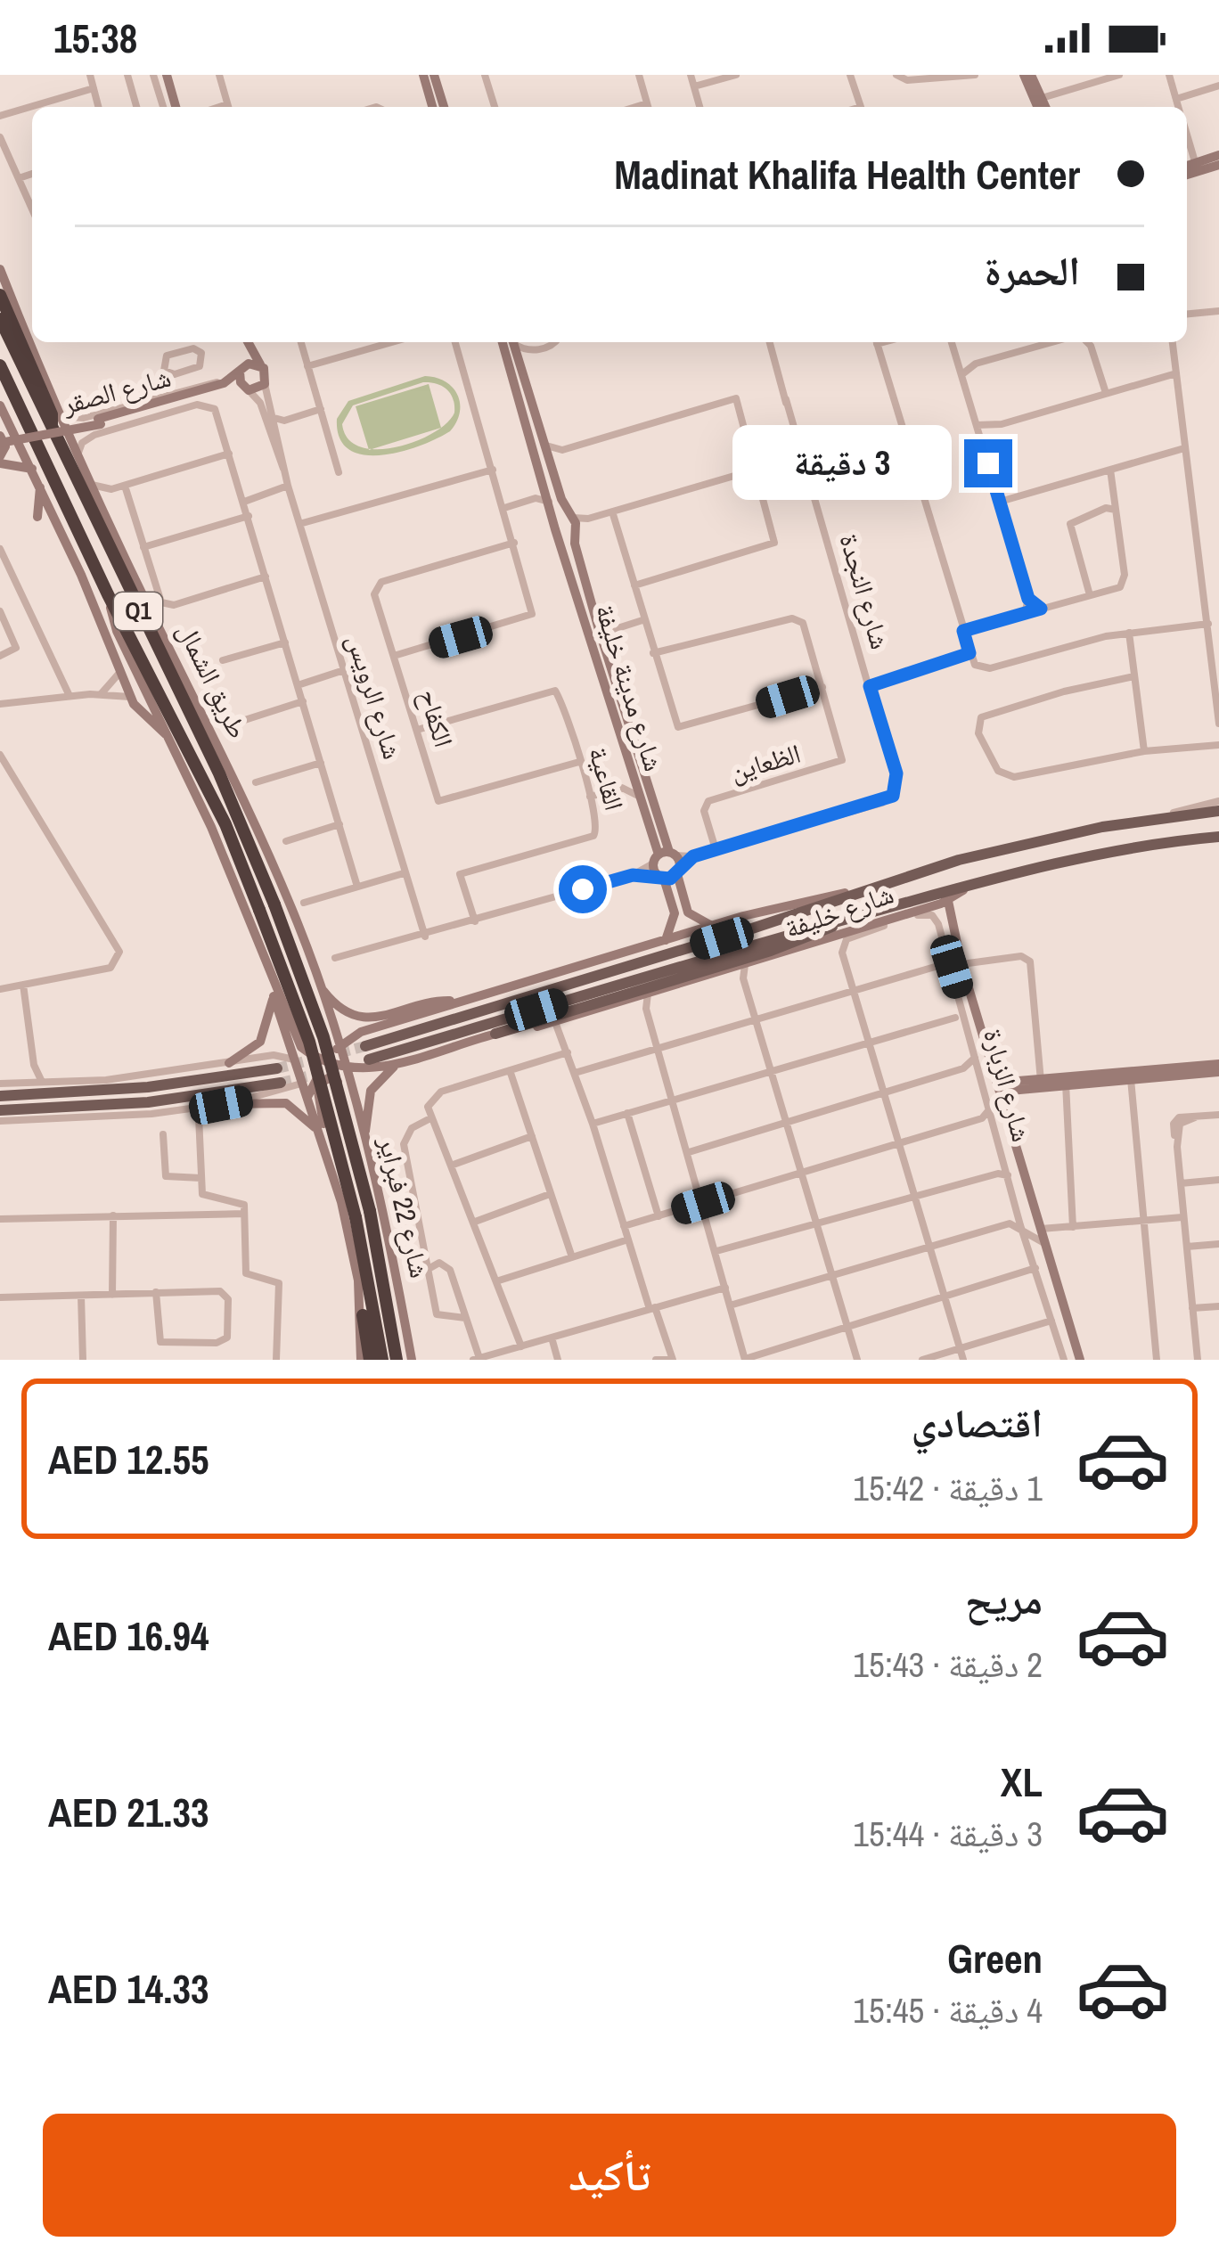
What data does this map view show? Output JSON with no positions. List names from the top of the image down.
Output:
{
  "streets": {
    "highway": ["Q1", "طريق الشمال", "شارع 22 فبراير"],
    "main road": ["شارع خليفة"],
    "street": [
      "شارع الصقر",
      "شارع النجدة",
      "شارع مدينة خليفة",
      "شارع الرويس",
      "الكفاح",
      "الظعاين",
      "القاعية",
      "شارع الزبارة"
    ]
  },
  "crossings": [
    ["شارع النجدة", "شارع مدينة خليفة"],
    ["شارع النجدة", "الظعاين"],
    ["طريق الشمال", "شارع خليفة"],
    ["طريق الشمال", "شارع 22 فبراير"],
    ["شارع مدينة خليفة", "شارع خليفة"],
    ["الكفاح", "القاعية"],
    ["شارع خليفة", "شارع الزبارة"],
    ["شارع خليفة", "شارع 22 فبراير"]
  ],
  "page": {
    "status": "15:38",
    "banner": ["Madinat Khalifa Health Center", "الحمرة"],
    "bubble": "3 دقيقة",
    "list": [
      {
        "name": "اقتصادي",
        "note": "1 دقيقة · 15:42",
        "value": "AED 12.55"
      },
      {
        "name": "مريح",
        "note": "2 دقيقة · 15:43",
        "value": "AED 16.94"
      },
      {
        "name": "XL",
        "note": "3 دقيقة · 15:44",
        "value": "AED 21.33"
      },
      {
        "name": "Green",
        "note": "4 دقيقة · 15:45",
        "value": "AED 14.33"
      }
    ],
    "buttons": "تأكيد"
  }
}
